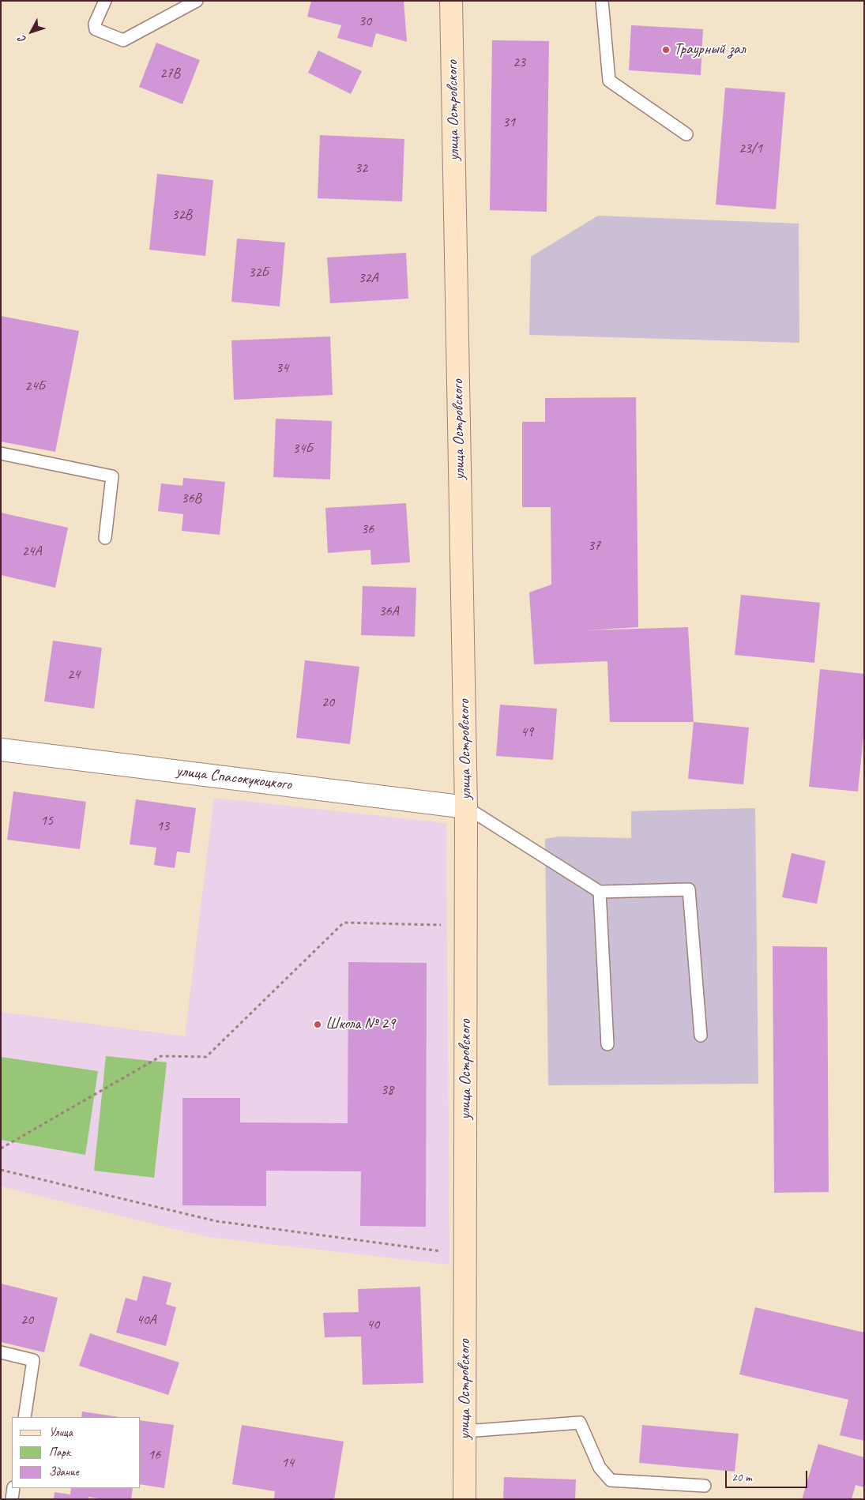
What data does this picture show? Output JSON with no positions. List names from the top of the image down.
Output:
{
  "streets": {
    "main road": ["улица Островского"],
    "street": ["улица Спасокукоцкого"]
  },
  "crossings": [
    ["улица Островского", "улица Спасокукоцкого"]
  ],
  "places": ["Траурный зал", "Школа № 29"],
  "house_numbers": [
    "30",
    "23",
    "27В",
    "31",
    "23/1",
    "32",
    "32В",
    "32Б",
    "32А",
    "34",
    "24Б",
    "34Б",
    "36В",
    "36",
    "37",
    "24А",
    "36А",
    "24",
    "20",
    "49",
    "15",
    "13",
    "38",
    "20",
    "40А",
    "40",
    "16",
    "14"
  ],
  "legend": ["Улица", "Парк", "Здание"],
  "scale_bar": "20 m",
  "north": "bottom left"
}
